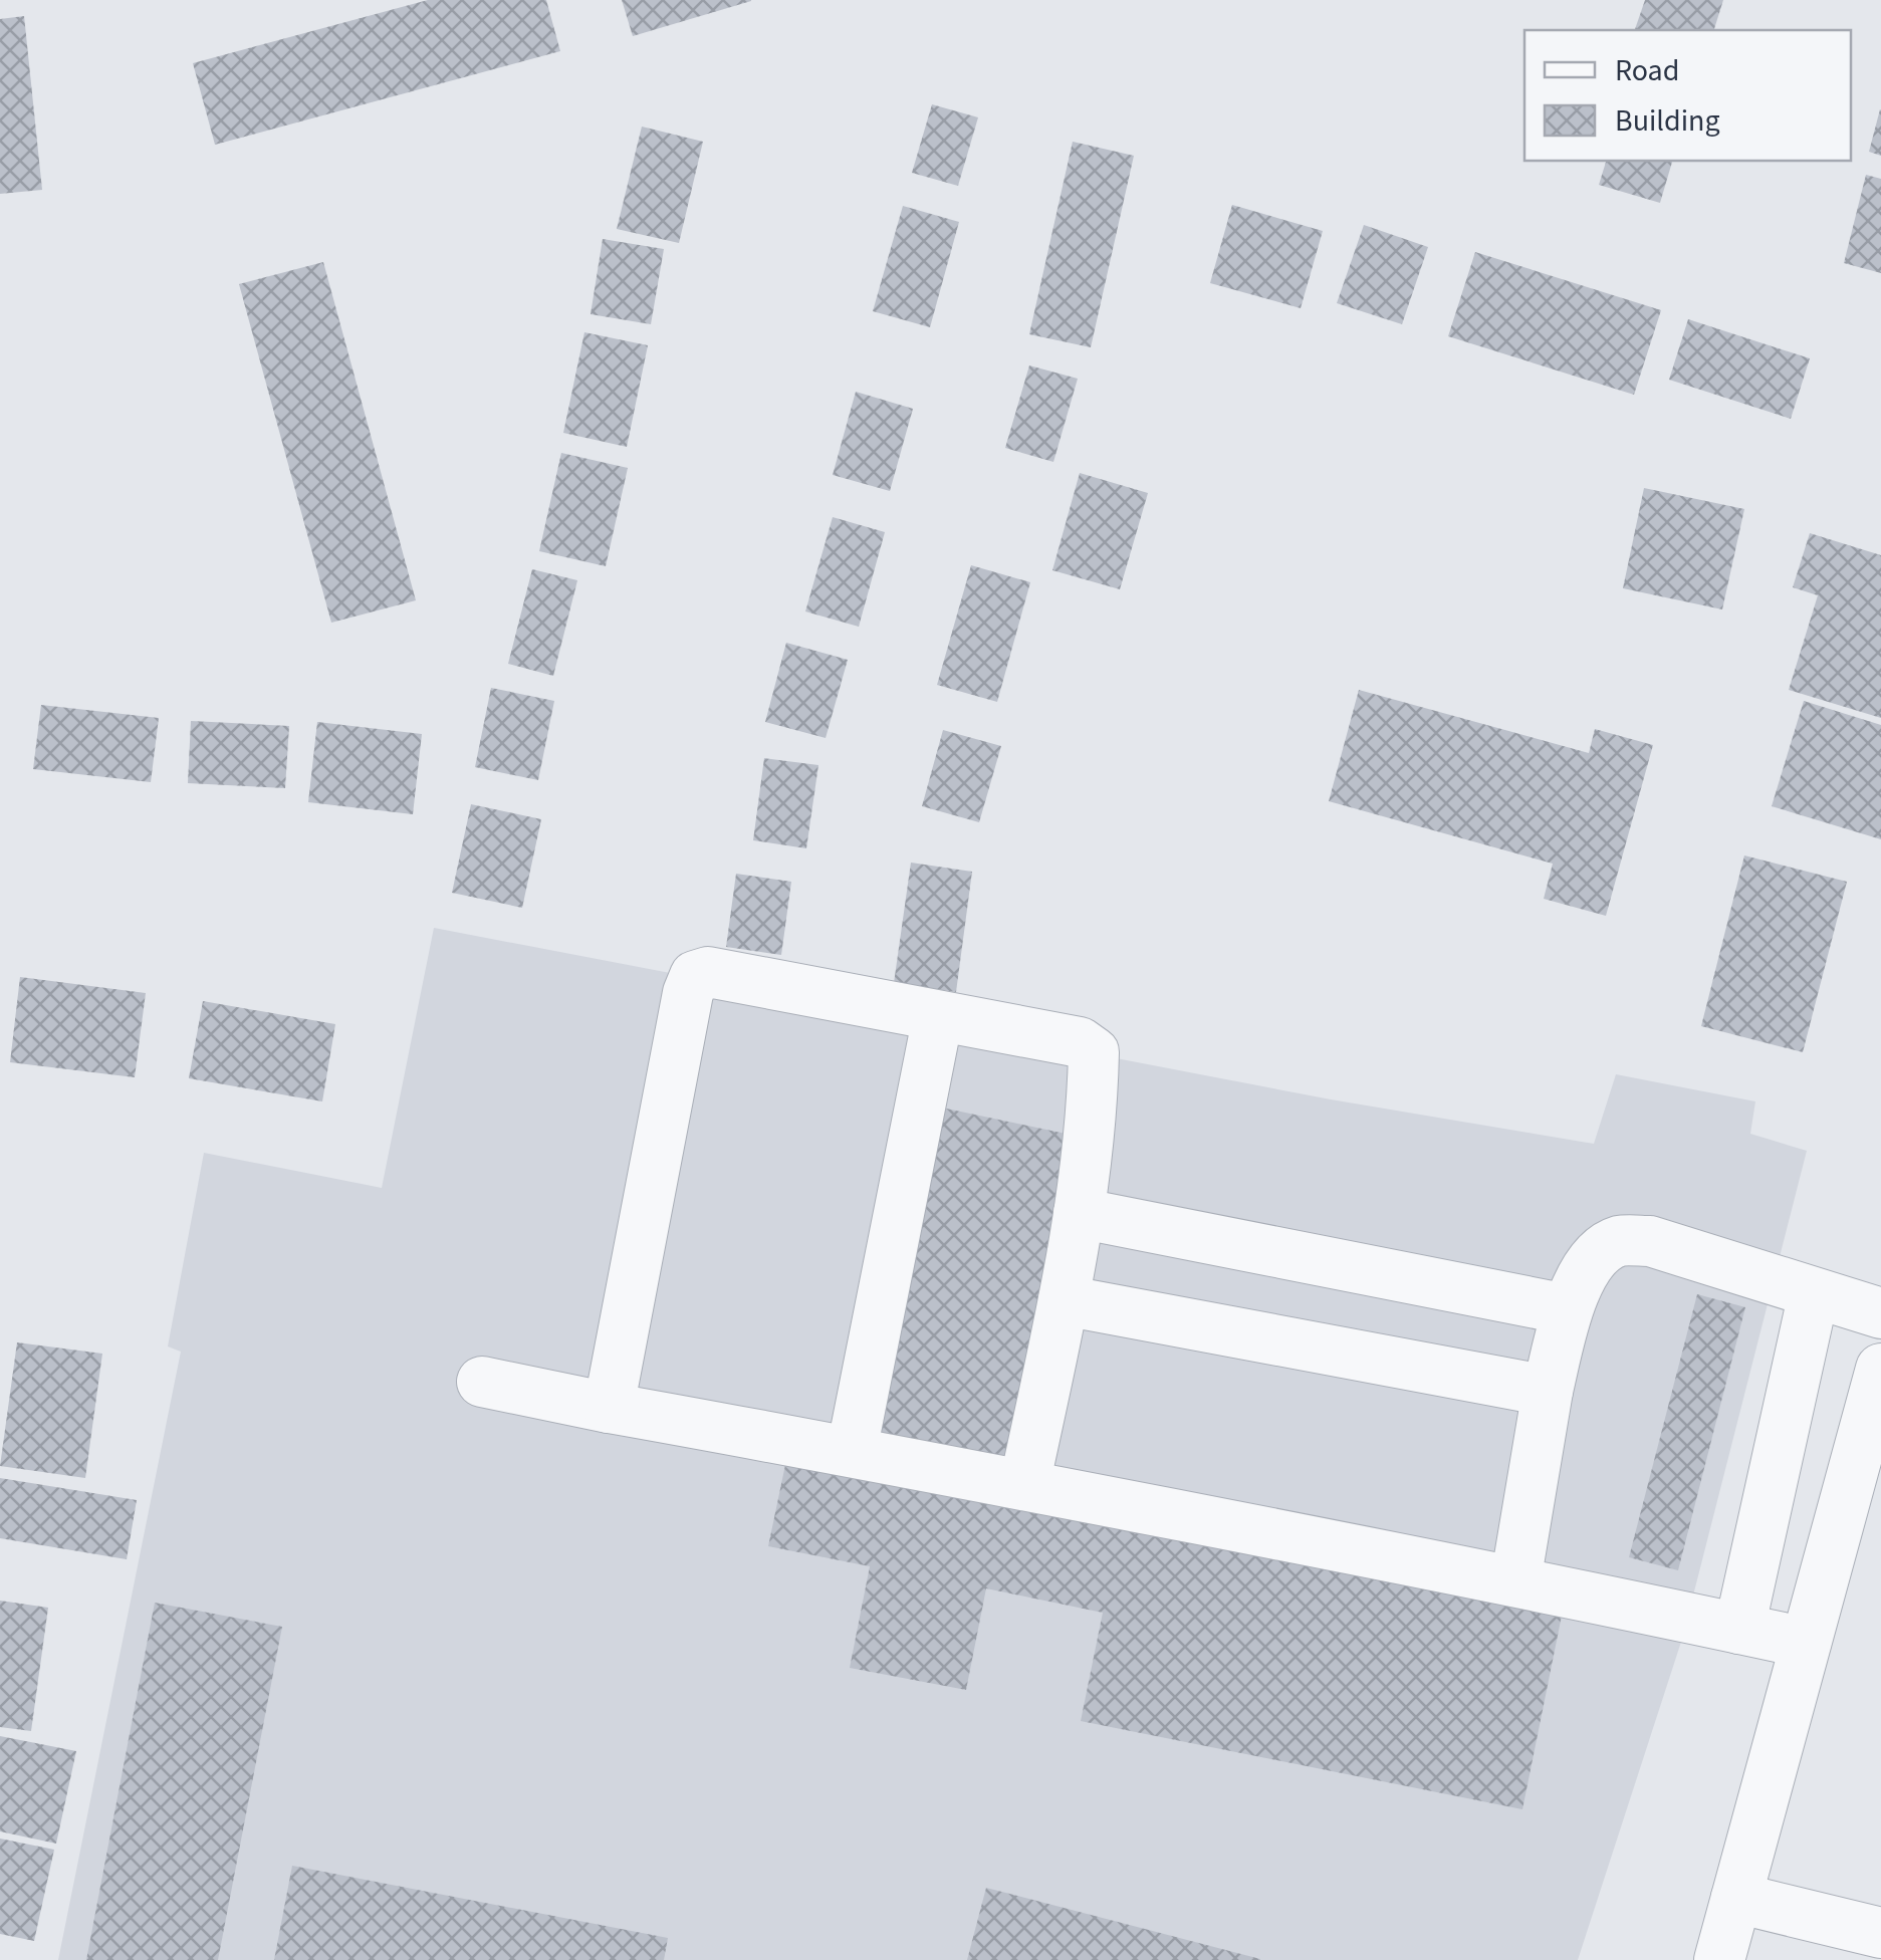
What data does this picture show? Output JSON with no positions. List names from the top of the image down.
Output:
{
  "legend": ["Road", "Building"]
}
